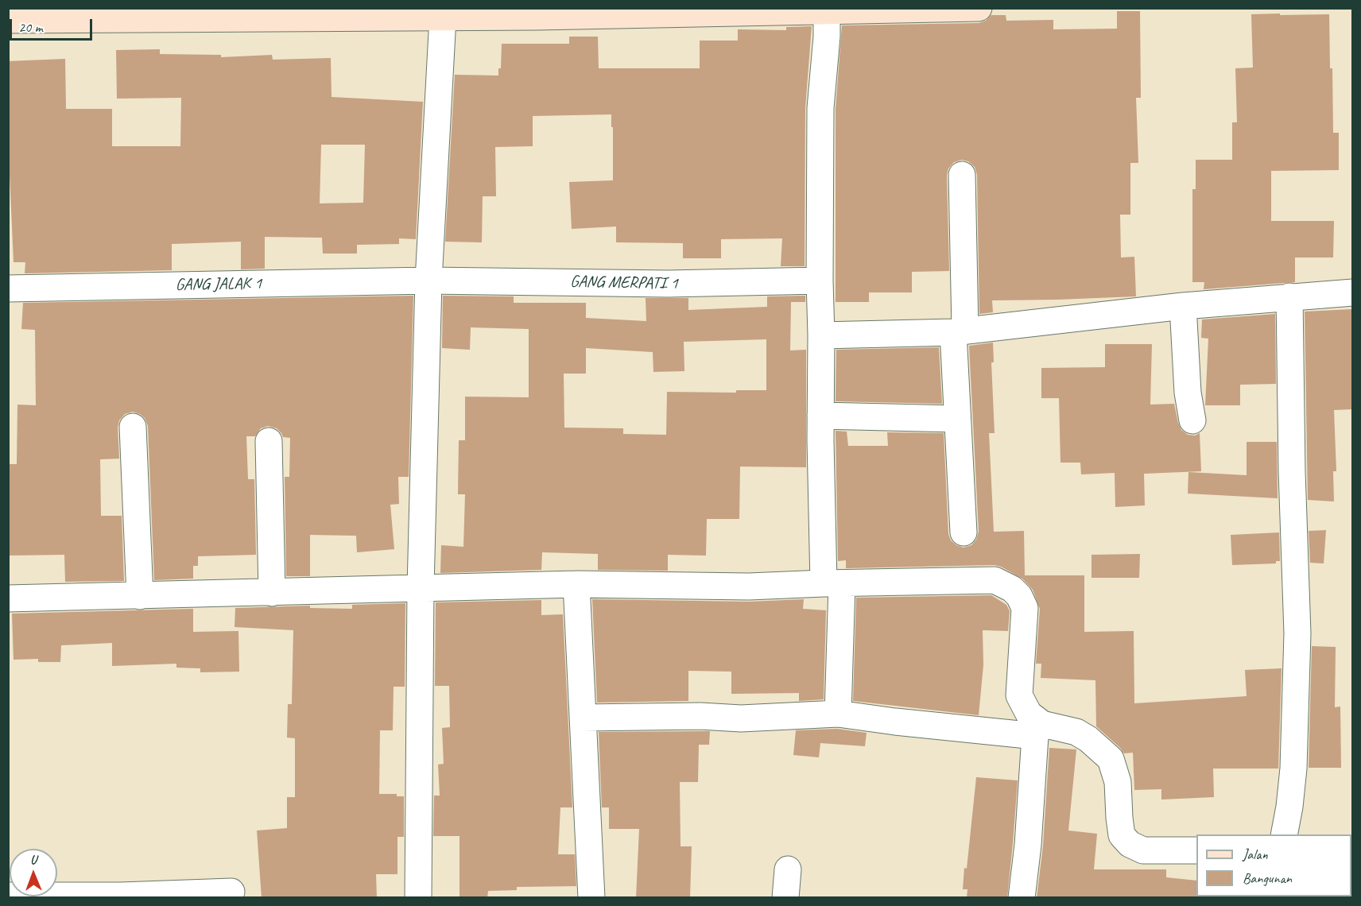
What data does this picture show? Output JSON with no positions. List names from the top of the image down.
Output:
{
  "streets": {
    "street": ["GANG MERPATI 1", "GANG JALAK 1"]
  },
  "crossings": [
    ["GANG MERPATI 1", "GANG JALAK 1"]
  ],
  "legend": ["Jalan", "Bangunan"],
  "scale_bar": "20 m",
  "north": "top"
}
